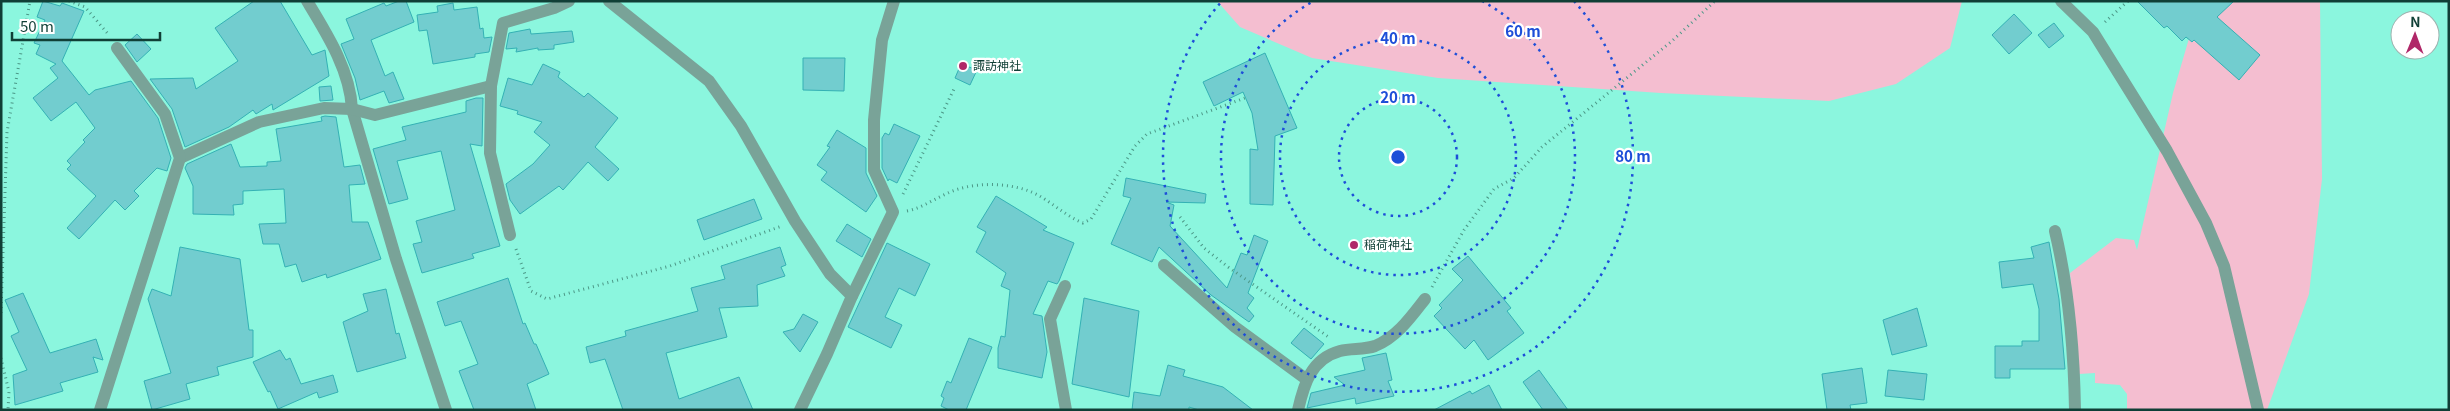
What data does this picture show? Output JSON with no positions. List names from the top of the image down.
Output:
{
  "places": ["諏訪神社", "稲荷神社"],
  "scale_bar": "50 m",
  "north": "top",
  "rings": [
    "60 m",
    "40 m",
    "20 m",
    "80 m"
  ]
}
